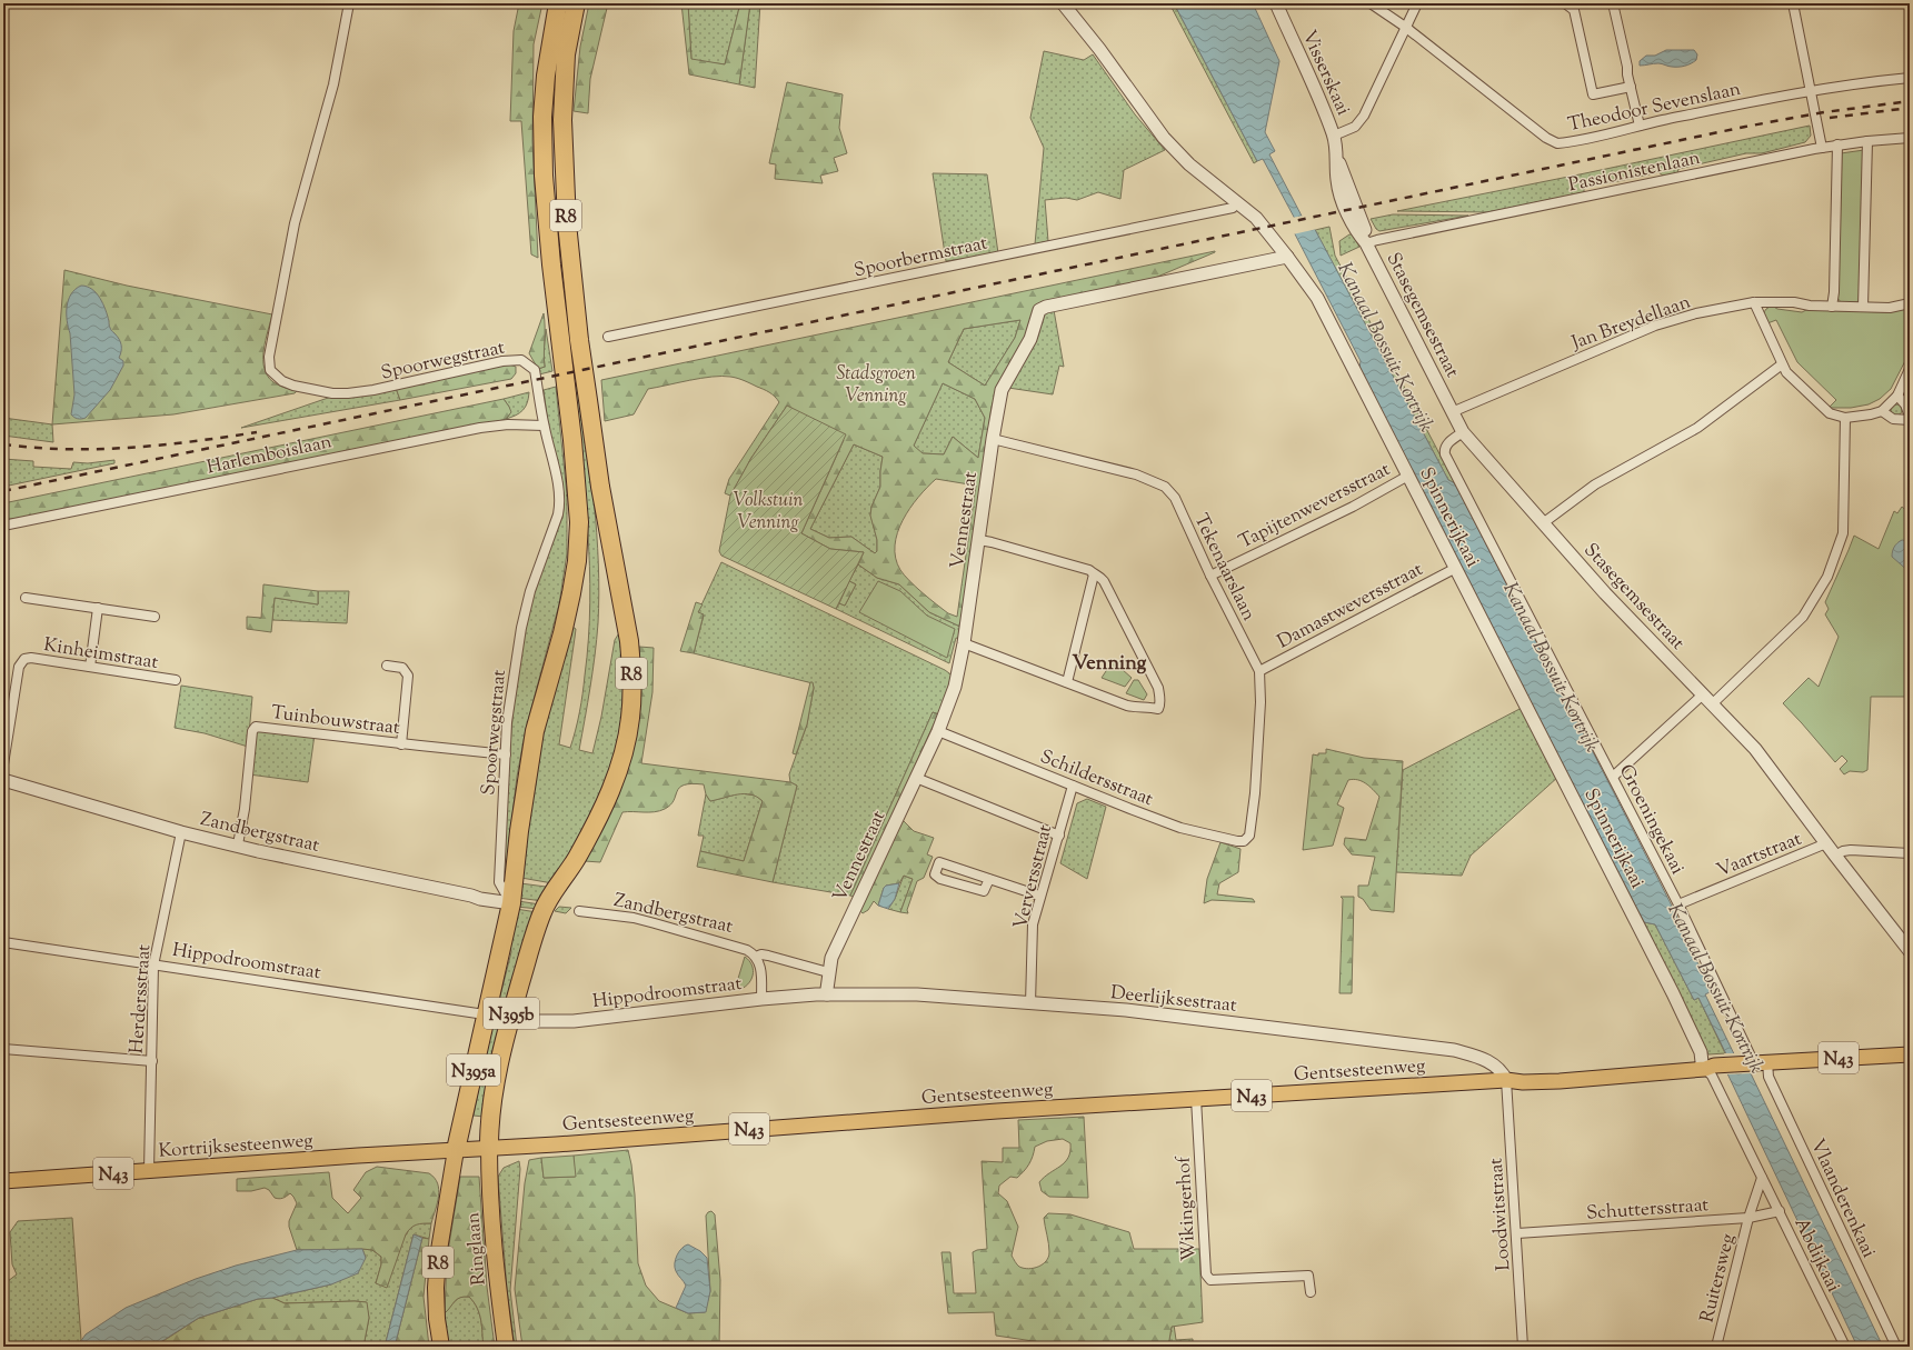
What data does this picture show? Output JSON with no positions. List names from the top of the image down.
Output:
{
  "streets": {
    "highway": [
      "R8",
      "N395b",
      "N395a",
      "Ringlaan"
    ],
    "main road": ["N43", "Gentsesteenweg", "Kortrijksesteenweg"],
    "street": [
      "Visserskaai",
      "Theodoor Sevenslaan",
      "Passionistenlaan",
      "Spoorbermstraat",
      "Stasegemsestraat",
      "Jan Breydellaan",
      "Spoorwegstraat",
      "Harlemboislaan",
      "Tapijtenweversstraat",
      "Spinnerijkaai",
      "Vennestraat",
      "Tekenaarslaan",
      "Damastweversstraat",
      "Kinheimstraat",
      "Tuinbouwstraat",
      "Schildersstraat",
      "Groeningekaai",
      "Zandbergstraat",
      "Vaartstraat",
      "Verversstraat",
      "Hippodroomstraat",
      "Deerlijksestraat",
      "Herdersstraat",
      "Vlaanderenkaai",
      "Schuttersstraat",
      "Wikingerhof",
      "Loodwitstraat",
      "Abdijkaai",
      "Ruitersweg"
    ]
  },
  "crossings": [
    ["Visserskaai", "Passionistenlaan"],
    ["Visserskaai", "Stasegemsestraat"],
    ["Passionistenlaan", "Stasegemsestraat"],
    ["R8", "Spoorwegstraat"],
    ["R8", "Zandbergstraat"],
    ["R8", "N395b"],
    ["R8", "N395a"],
    ["Spoorbermstraat", "Spinnerijkaai"],
    ["Stasegemsestraat", "Jan Breydellaan"],
    ["Stasegemsestraat", "Groeningekaai"],
    ["Stasegemsestraat", "Vaartstraat"],
    ["Spoorwegstraat", "Harlemboislaan"],
    ["Spoorwegstraat", "Tuinbouwstraat"],
    ["Spoorwegstraat", "Zandbergstraat"],
    ["Spoorwegstraat", "N395a"],
    ["Tapijtenweversstraat", "Spinnerijkaai"],
    ["Tapijtenweversstraat", "Tekenaarslaan"],
    ["Spinnerijkaai", "Vennestraat"],
    ["Spinnerijkaai", "Damastweversstraat"],
    ["Spinnerijkaai", "Gentsesteenweg"],
    ["Spinnerijkaai", "Abdijkaai"],
    ["Vennestraat", "Tekenaarslaan"],
    ["Vennestraat", "Schildersstraat"],
    ["Vennestraat", "Zandbergstraat"],
    ["Tekenaarslaan", "Damastweversstraat"],
    ["Tekenaarslaan", "Schildersstraat"],
    ["Tuinbouwstraat", "Zandbergstraat"],
    ["Schildersstraat", "Verversstraat"],
    ["Groeningekaai", "Vaartstraat"],
    ["Groeningekaai", "Gentsesteenweg"],
    ["Groeningekaai", "Vlaanderenkaai"],
    ["Zandbergstraat", "Herdersstraat"],
    ["Zandbergstraat", "N395a"],
    ["Verversstraat", "Deerlijksestraat"],
    ["Hippodroomstraat", "Deerlijksestraat"],
    ["Hippodroomstraat", "Herdersstraat"],
    ["Hippodroomstraat", "N395b"],
    ["Hippodroomstraat", "N395a"],
    ["Deerlijksestraat", "Gentsesteenweg"],
    ["Deerlijksestraat", "Loodwitstraat"],
    ["Herdersstraat", "Kortrijksesteenweg"],
    ["N395b", "Gentsesteenweg"],
    ["N395b", "Ringlaan"],
    ["Gentsesteenweg", "N395a"],
    ["Gentsesteenweg", "Kortrijksesteenweg"],
    ["Gentsesteenweg", "Vlaanderenkaai"],
    ["Gentsesteenweg", "Wikingerhof"],
    ["Gentsesteenweg", "Loodwitstraat"],
    ["Gentsesteenweg", "Ringlaan"],
    ["Gentsesteenweg", "Abdijkaai"],
    ["N395a", "Kortrijksesteenweg"],
    ["N395a", "Ringlaan"],
    ["Kortrijksesteenweg", "Ringlaan"],
    ["Schuttersstraat", "Loodwitstraat"],
    ["Schuttersstraat", "Abdijkaai"],
    ["Schuttersstraat", "Ruitersweg"]
  ],
  "districts": ["Venning"],
  "water": ["Kanaal Bossuit-Kortrijk"],
  "parks": ["Stadsgroen Venning", "Volkstuin Venning"]
}
